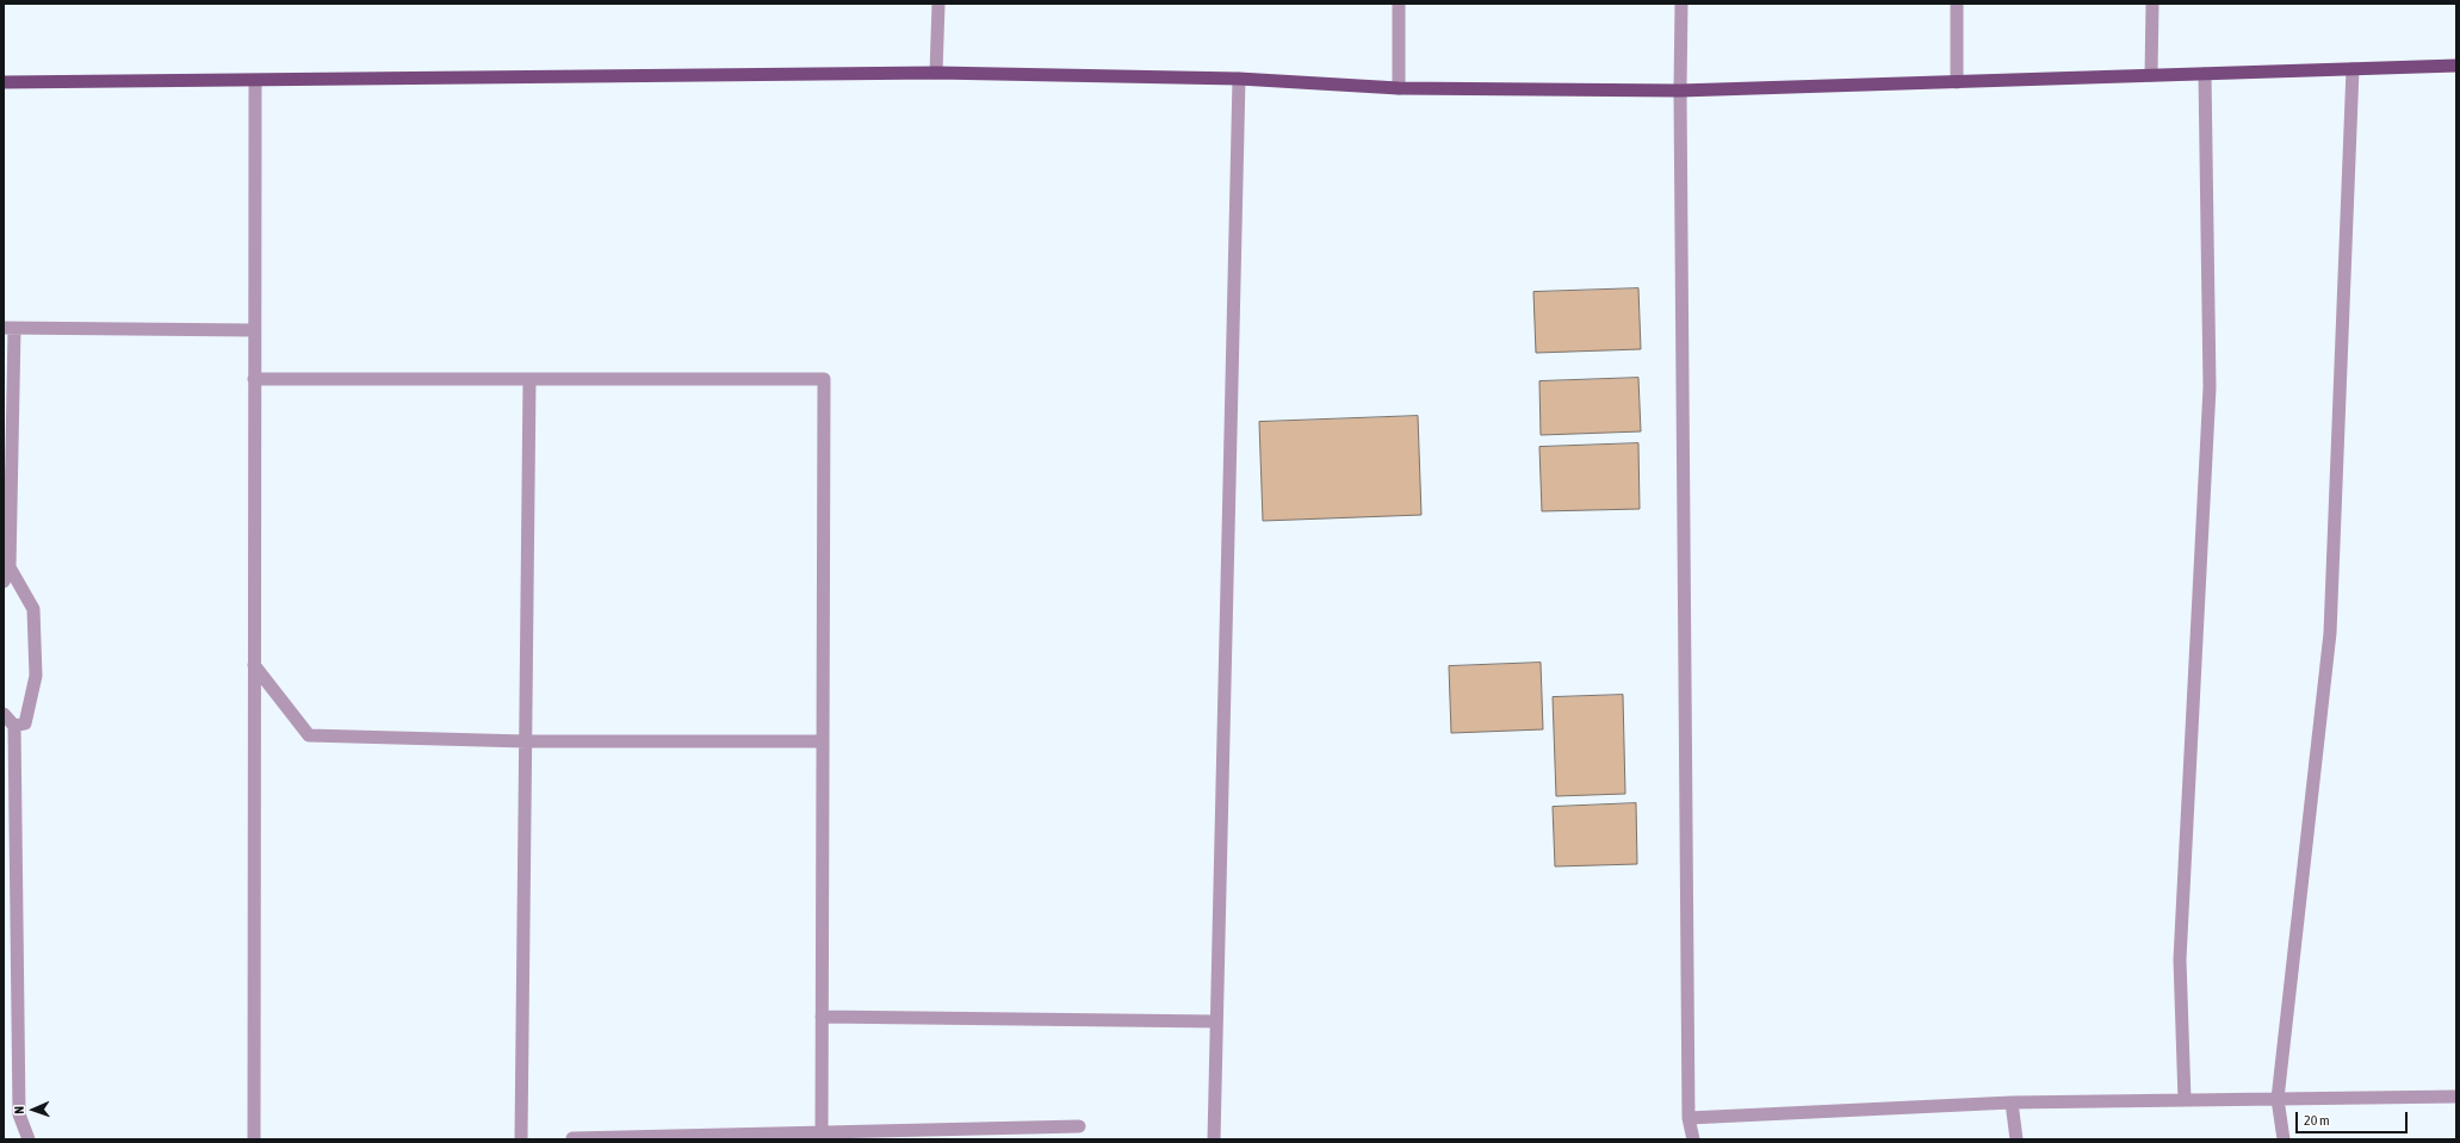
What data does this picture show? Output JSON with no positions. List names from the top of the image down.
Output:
{
  "scale_bar": "20 m",
  "north": "left"
}
